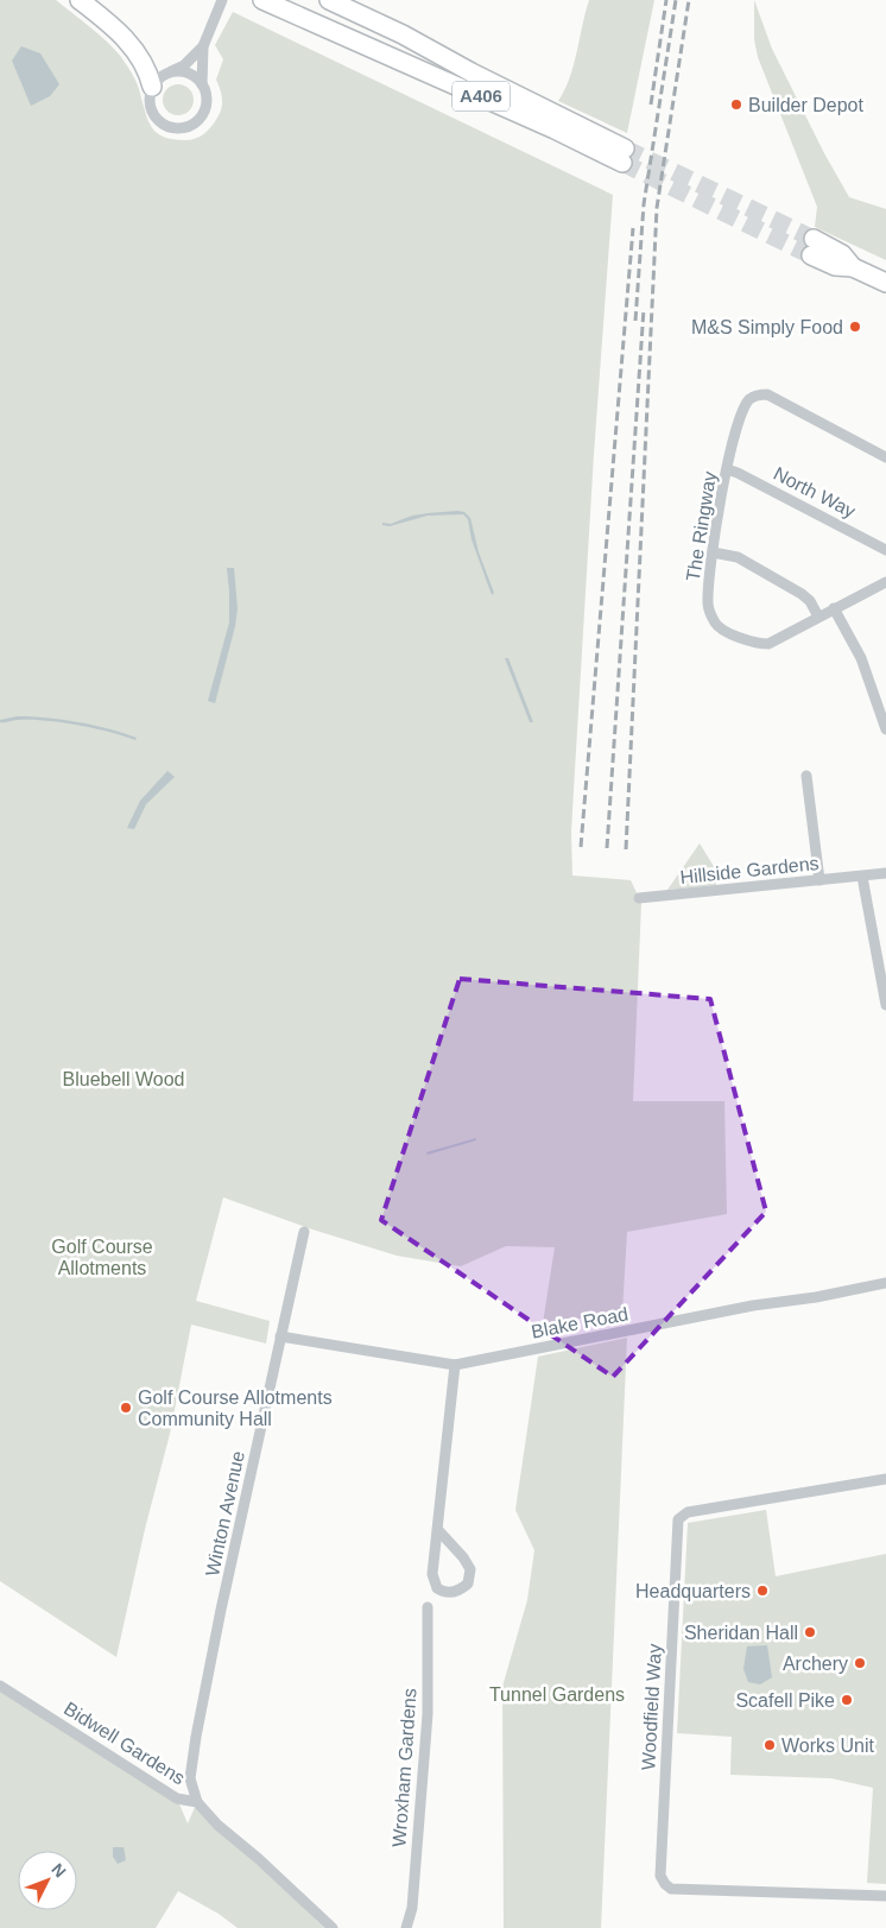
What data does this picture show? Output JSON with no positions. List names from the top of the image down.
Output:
{
  "streets": {
    "highway": ["A406"],
    "street": [
      "North Way",
      "The Ringway",
      "Hillside Gardens",
      "Blake Road",
      "Winton Avenue",
      "Woodfield Way",
      "Bidwell Gardens",
      "Wroxham Gardens"
    ]
  },
  "crossings": [
    ["North Way", "The Ringway"],
    ["Blake Road", "Winton Avenue"],
    ["Winton Avenue", "Bidwell Gardens"]
  ],
  "parks": ["Bluebell Wood", "Golf Course Allotments", "Tunnel Gardens"],
  "places": [
    "Builder Depot",
    "M&S Simply Food",
    "Golf Course Allotments Community Hall",
    "Headquarters",
    "Sheridan Hall",
    "Archery",
    "Scafell Pike",
    "Works Unit"
  ],
  "north": "top right"
}
